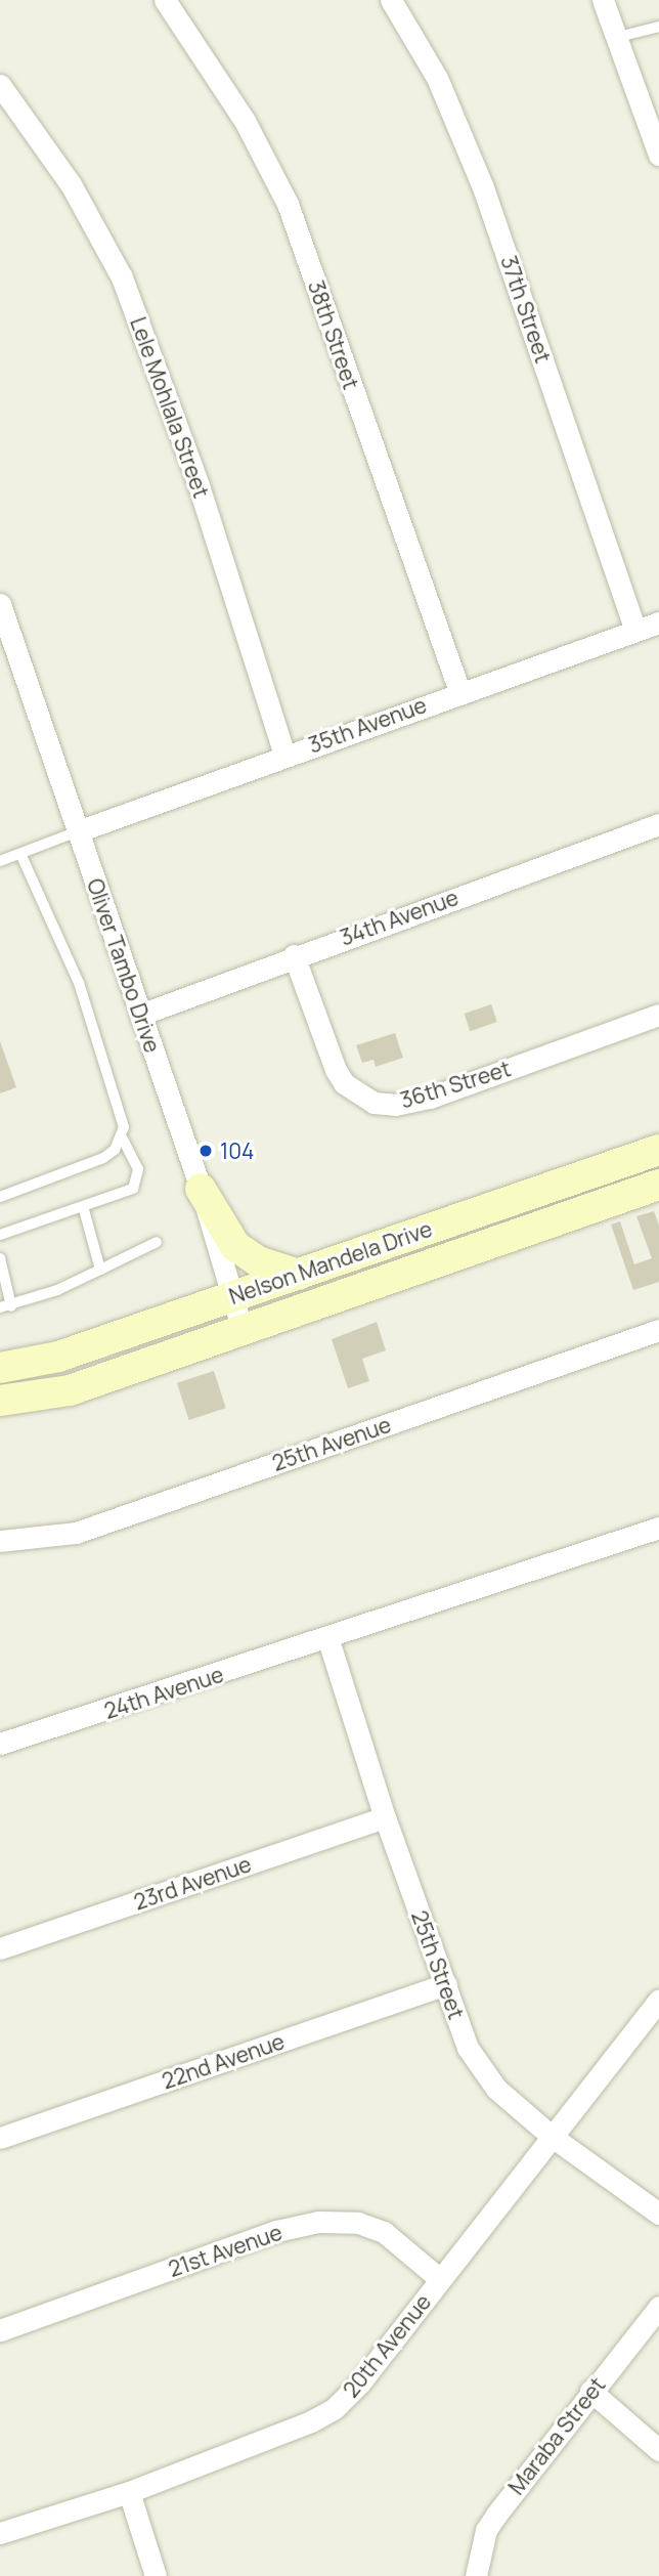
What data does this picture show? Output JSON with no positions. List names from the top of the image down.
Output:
{
  "streets": {
    "main road": ["Nelson Mandela Drive"],
    "street": [
      "37th Street",
      "38th Street",
      "Lele Mohlala Street",
      "35th Avenue",
      "34th Avenue",
      "Oliver Tambo Drive",
      "36th Street",
      "25th Avenue",
      "24th Avenue",
      "23rd Avenue",
      "25th Street",
      "22nd Avenue",
      "21st Avenue",
      "20th Avenue",
      "Maraba Street"
    ]
  },
  "crossings": [
    ["37th Street", "35th Avenue"],
    ["38th Street", "35th Avenue"],
    ["Lele Mohlala Street", "35th Avenue"],
    ["35th Avenue", "Oliver Tambo Drive"],
    ["34th Avenue", "Oliver Tambo Drive"],
    ["34th Avenue", "36th Street"],
    ["Oliver Tambo Drive", "Nelson Mandela Drive"],
    ["24th Avenue", "25th Street"],
    ["23rd Avenue", "25th Street"],
    ["25th Street", "22nd Avenue"],
    ["25th Street", "20th Avenue"],
    ["21st Avenue", "20th Avenue"]
  ],
  "places": ["104"]
}
